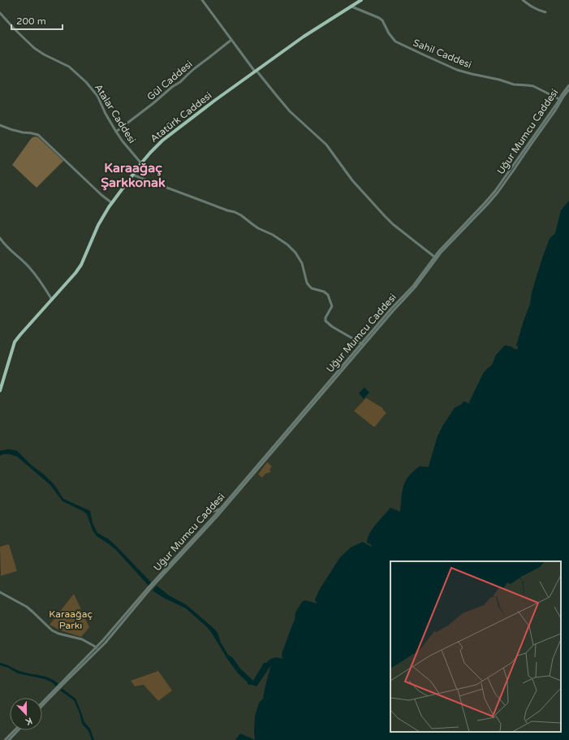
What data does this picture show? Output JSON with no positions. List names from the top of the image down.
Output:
{
  "streets": {
    "main road": ["Atatürk Caddesi"],
    "street": [
      "Sahil Caddesi",
      "Gül Caddesi",
      "Atalar Caddesi",
      "Uğur Mumcu Caddesi"
    ]
  },
  "crossings": [
    ["Sahil Caddesi", "Atatürk Caddesi"],
    ["Sahil Caddesi", "Uğur Mumcu Caddesi"],
    ["Gül Caddesi", "Atalar Caddesi"],
    ["Atalar Caddesi", "Atatürk Caddesi"]
  ],
  "districts": ["Karaağaç Şarkkonak"],
  "parks": ["Karaağaç Parkı"],
  "scale_bar": "200 m",
  "north": "bottom"
}
